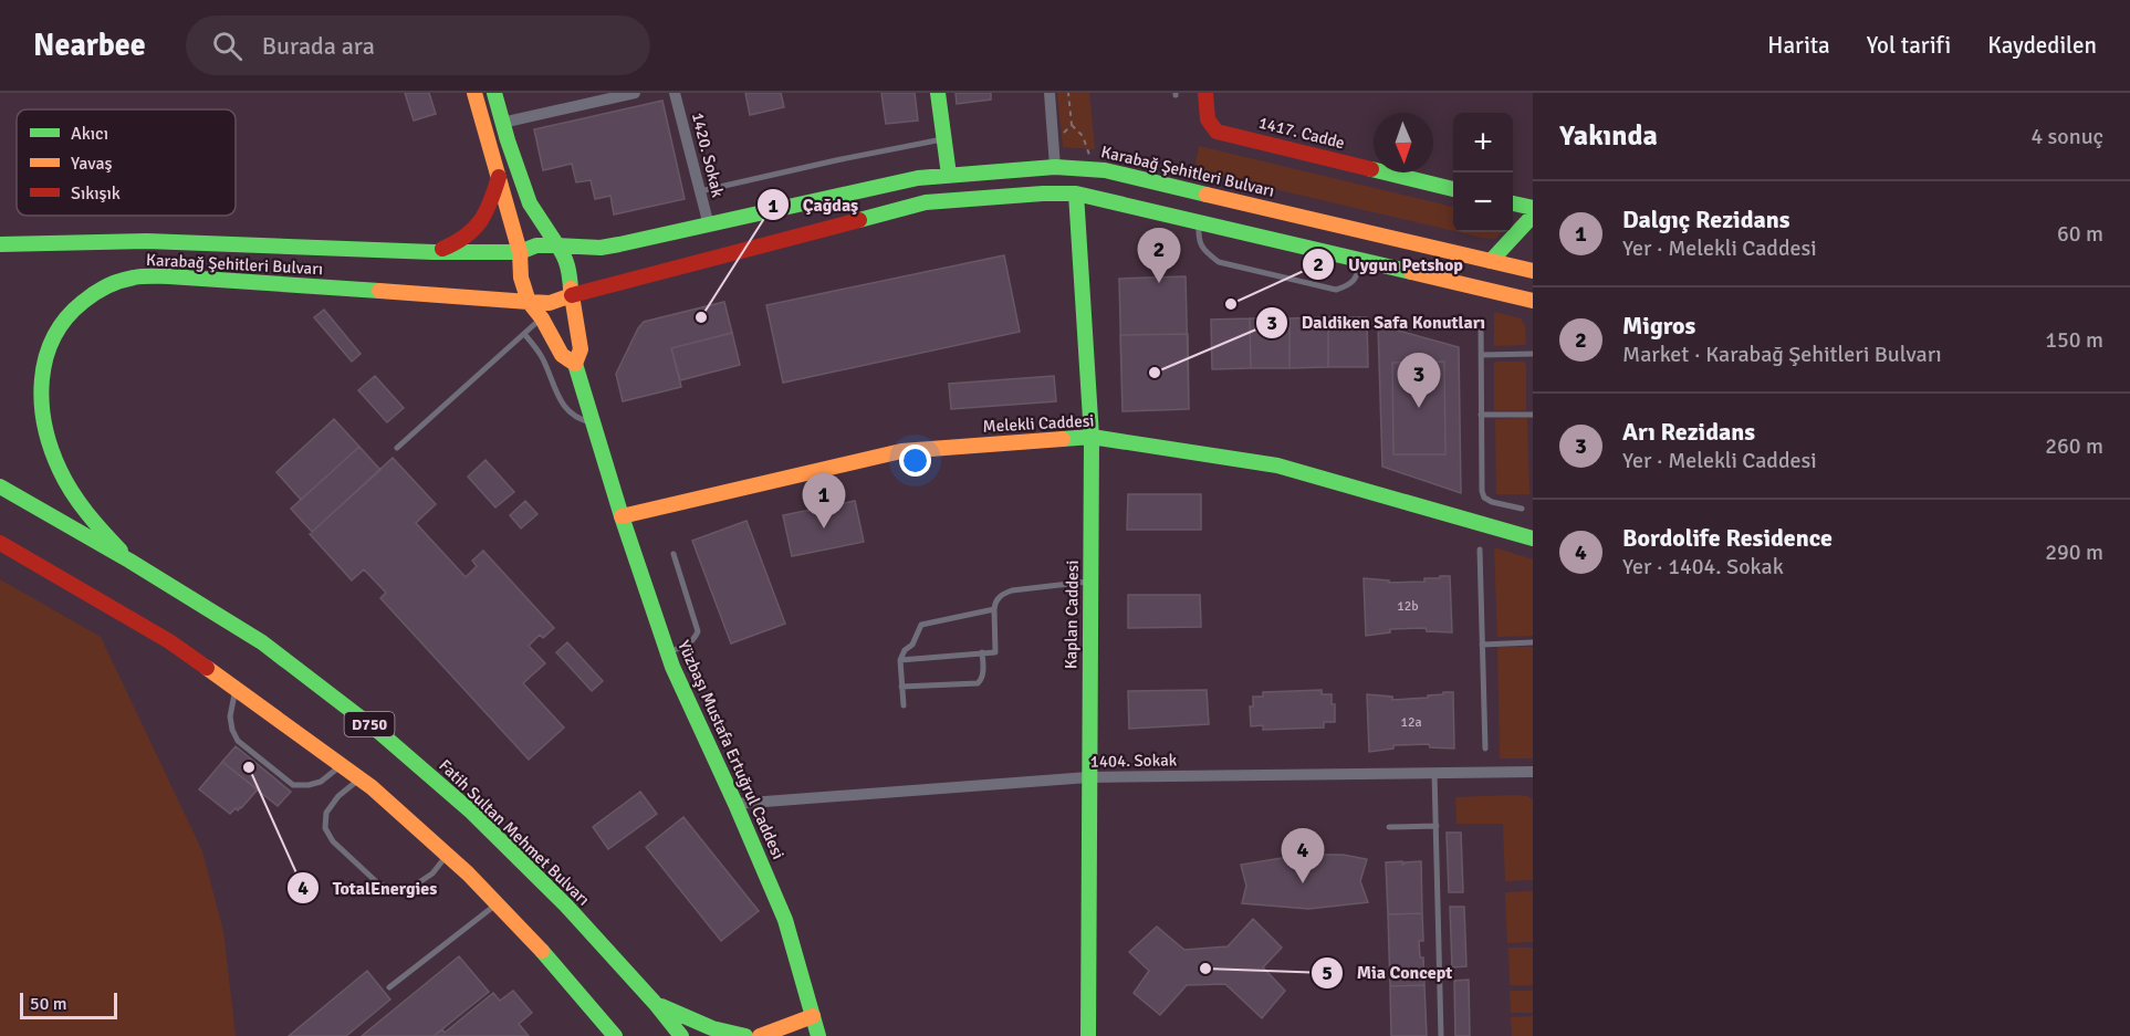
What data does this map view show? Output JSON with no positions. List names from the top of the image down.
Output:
{
  "streets": {
    "main road": [
      "1417. Cadde",
      "Karabağ Şehitleri Bulvarı",
      "Melekli Caddesi",
      "Kaplan Caddesi",
      "D750",
      "Yüzbaşı Mustafa Ertuğrul Caddesi",
      "Fatih Sultan Mehmet Bulvarı"
    ],
    "street": ["1420. Sokak", "1404. Sokak"]
  },
  "crossings": [
    ["1420. Sokak", "Karabağ Şehitleri Bulvarı"],
    ["Karabağ Şehitleri Bulvarı", "Kaplan Caddesi"],
    ["Karabağ Şehitleri Bulvarı", "Yüzbaşı Mustafa Ertuğrul Caddesi"],
    ["Karabağ Şehitleri Bulvarı", "Fatih Sultan Mehmet Bulvarı"],
    ["Melekli Caddesi", "Kaplan Caddesi"],
    ["Melekli Caddesi", "Yüzbaşı Mustafa Ertuğrul Caddesi"],
    ["Kaplan Caddesi", "1404. Sokak"],
    ["Yüzbaşı Mustafa Ertuğrul Caddesi", "1404. Sokak"]
  ],
  "places": [
    "Uygun Petshop",
    "Çağdaş",
    "Daldiken Safa Konutları",
    "TotalEnergies",
    "Mia Concept"
  ],
  "house_numbers": ["12b", "12a"],
  "legend": ["Akıcı", "Yavaş", "Sıkışık"],
  "scale_bar": "50 m",
  "north": "bottom",
  "page": {
    "header": "Nearbee",
    "search": "Burada ara",
    "nav": ["Harita", "Yol tarifi", "Kaydedilen"],
    "heading": ["Yakında", "4 sonuç"],
    "map_buttons": ["+", "−"],
    "list": [
      {
        "mark": "1",
        "name": "Dalgıç Rezidans",
        "note": "Yer · Melekli Caddesi",
        "value": "60 m"
      },
      {
        "mark": "2",
        "name": "Migros",
        "note": "Market · Karabağ Şehitleri Bulvarı",
        "value": "150 m"
      },
      {
        "mark": "3",
        "name": "Arı Rezidans",
        "note": "Yer · Melekli Caddesi",
        "value": "260 m"
      },
      {
        "mark": "4",
        "name": "Bordolife Residence",
        "note": "Yer · 1404. Sokak",
        "value": "290 m"
      }
    ],
    "pins": [
      "2",
      "3",
      "1",
      "4"
    ],
    "scale": "50 m"
  }
}
